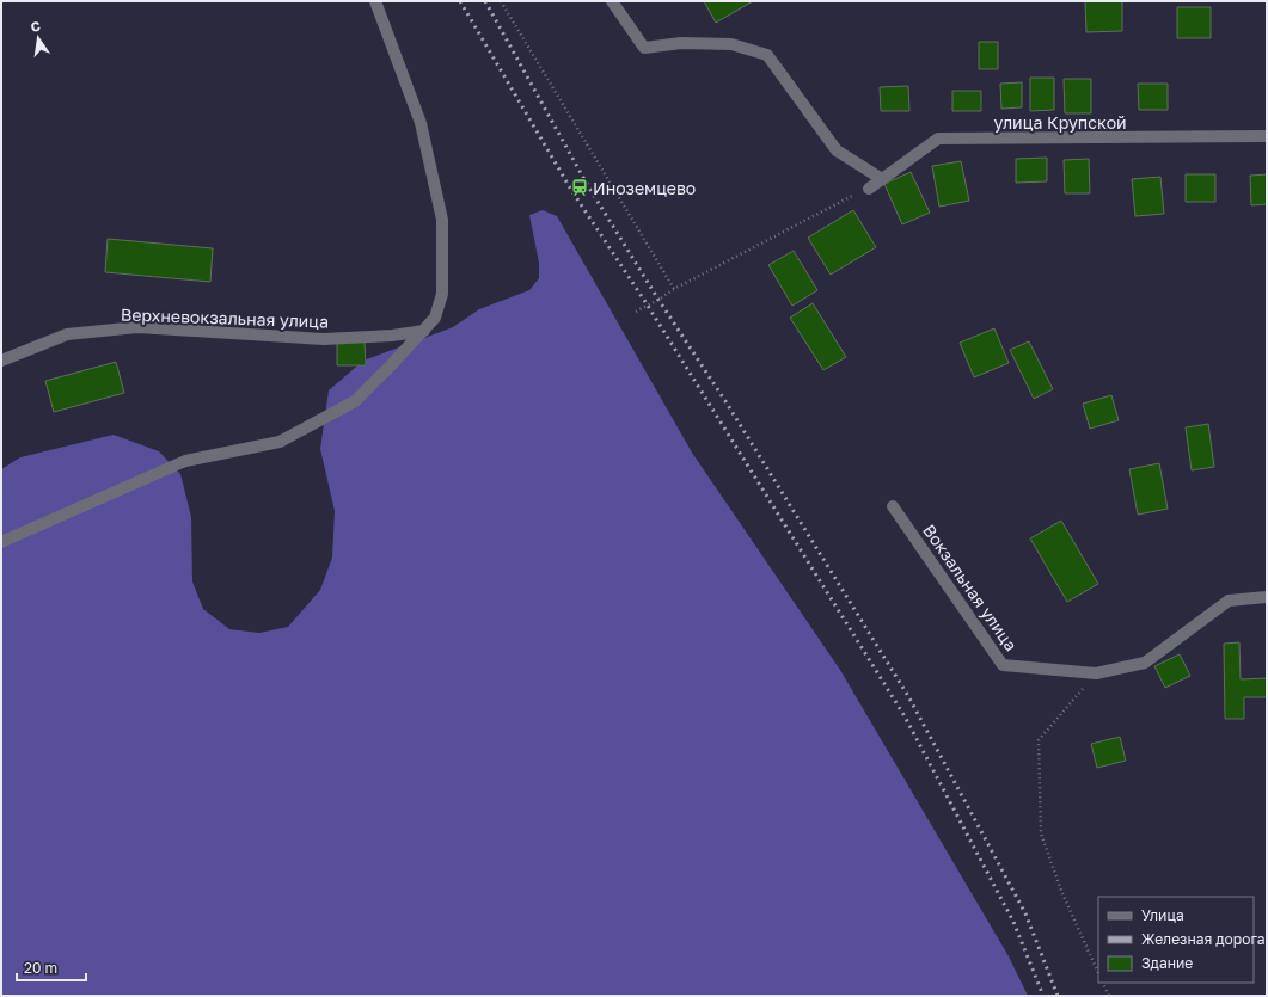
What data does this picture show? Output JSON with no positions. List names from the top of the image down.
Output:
{
  "streets": {
    "street": ["улица Крупской", "Верхневокзальная улица", "Вокзальная улица"]
  },
  "places": {
    "station": ["Иноземцево"]
  },
  "legend": ["Улица", "Железная дорога", "Здание"],
  "scale_bar": "20 m",
  "north": "top"
}
